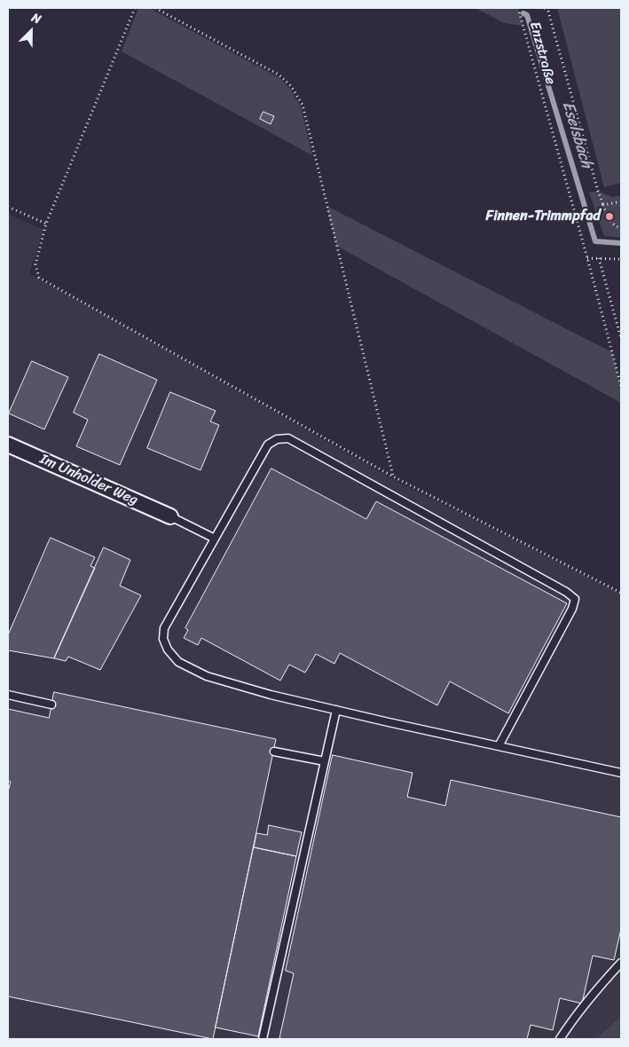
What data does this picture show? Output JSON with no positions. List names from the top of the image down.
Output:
{
  "streets": {
    "street": ["Im Unholder Weg"],
    "path": ["Enzstraße"]
  },
  "water": ["Eselsbach"],
  "places": ["Finnen-Trimmpfad"],
  "north": "top right"
}
